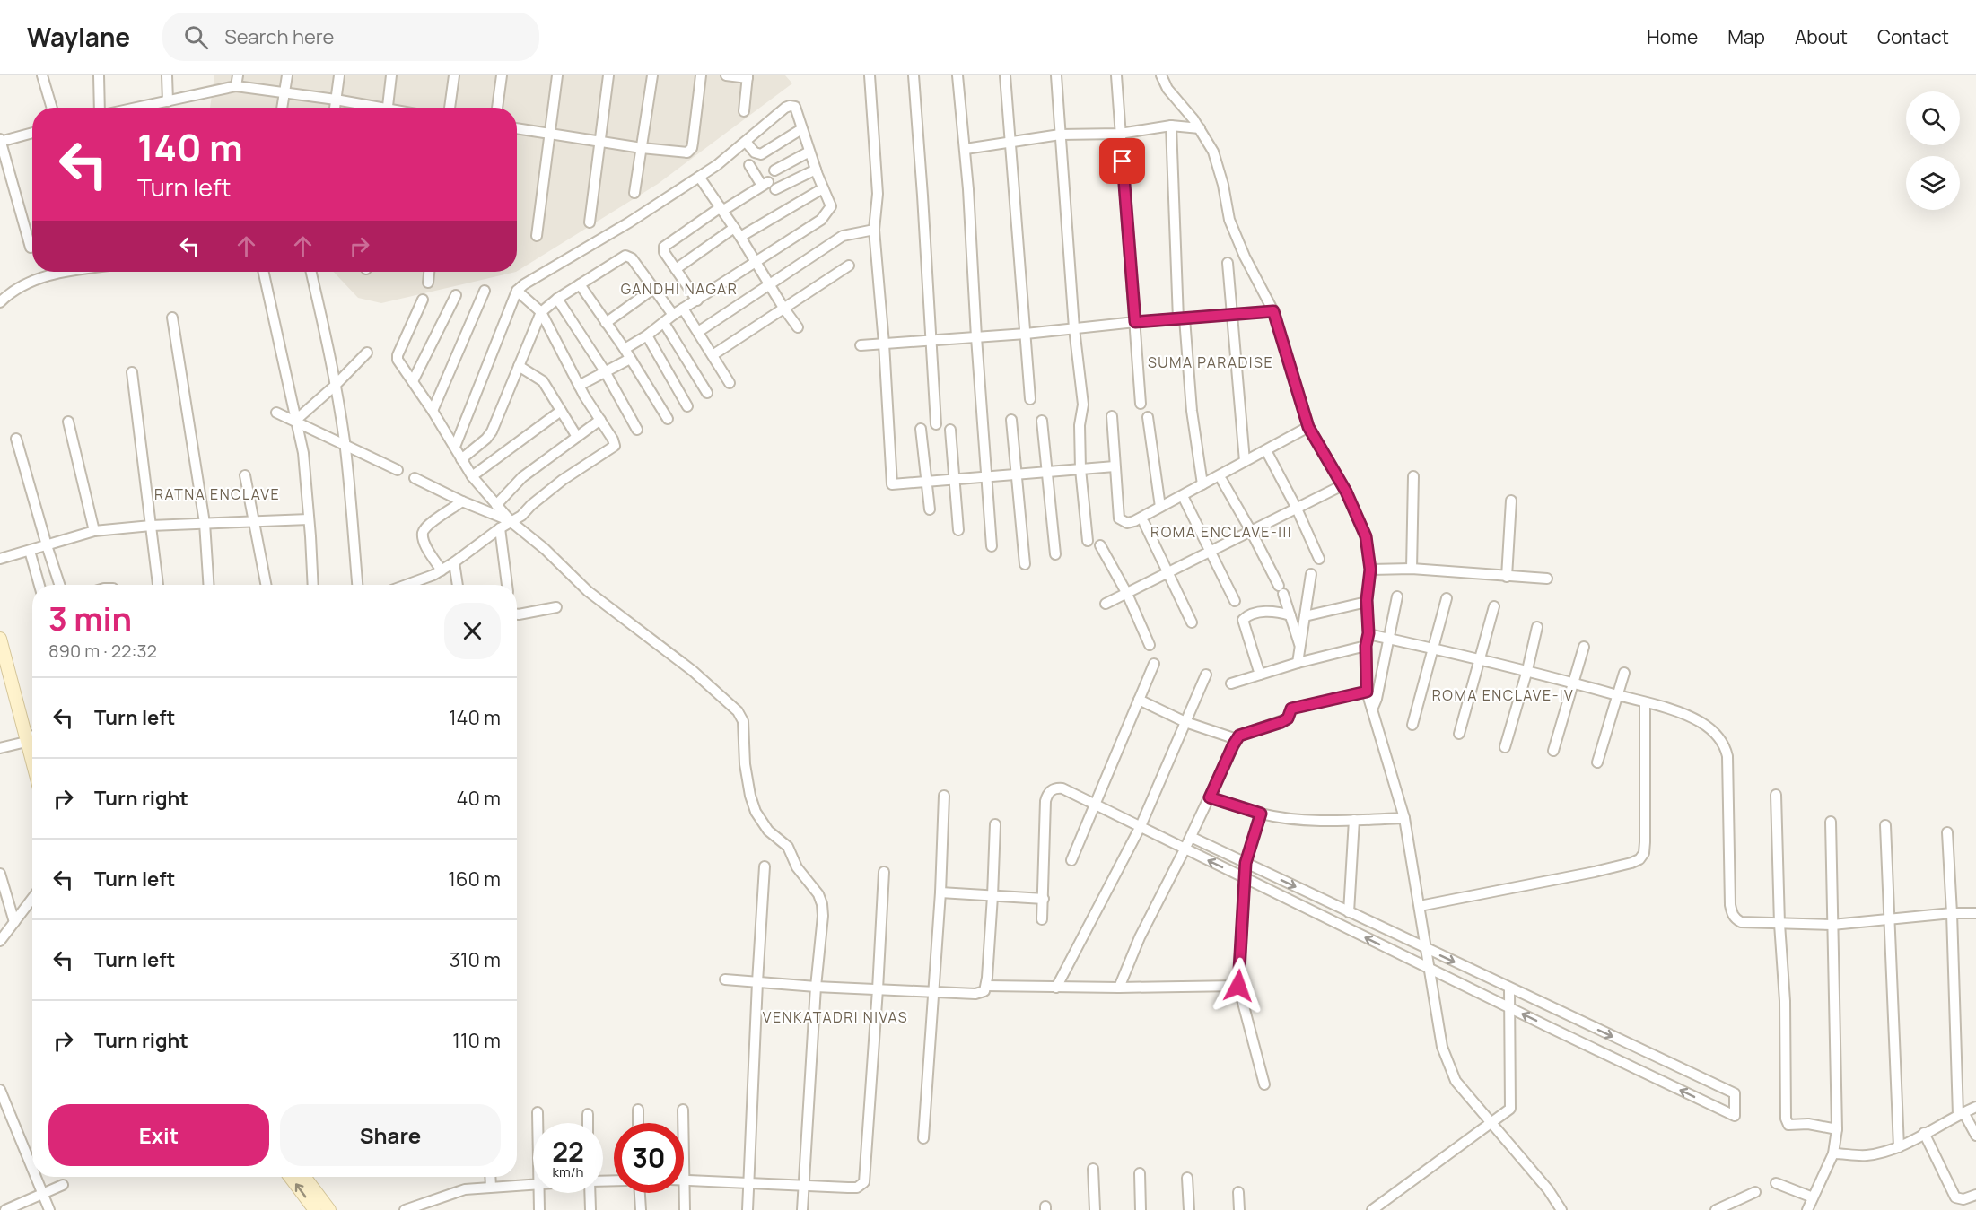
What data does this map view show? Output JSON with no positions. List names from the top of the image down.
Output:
{
  "districts": [
    "GANDHI NAGAR",
    "SUMA PARADISE",
    "RATNA ENCLAVE",
    "ROMA ENCLAVE-III",
    "ROMA ENCLAVE-IV",
    "VENKATADRI NIVAS"
  ],
  "page": {
    "header": "Waylane",
    "search": "Search here",
    "nav": [
      "Home",
      "Map",
      "About",
      "Contact"
    ],
    "turn": ["140 m", "Turn left"],
    "heading": ["3 min", "890 m · 22:32"],
    "list": [
      {
        "name": "Turn left",
        "value": "140 m"
      },
      {
        "name": "Turn right",
        "value": "40 m"
      },
      {
        "name": "Turn left",
        "value": "160 m"
      },
      {
        "name": "Turn left",
        "value": "310 m"
      },
      {
        "name": "Turn right",
        "value": "110 m"
      }
    ],
    "buttons": ["Exit", "Share"],
    "speed": "22 km/h",
    "limit": "30"
  }
}
